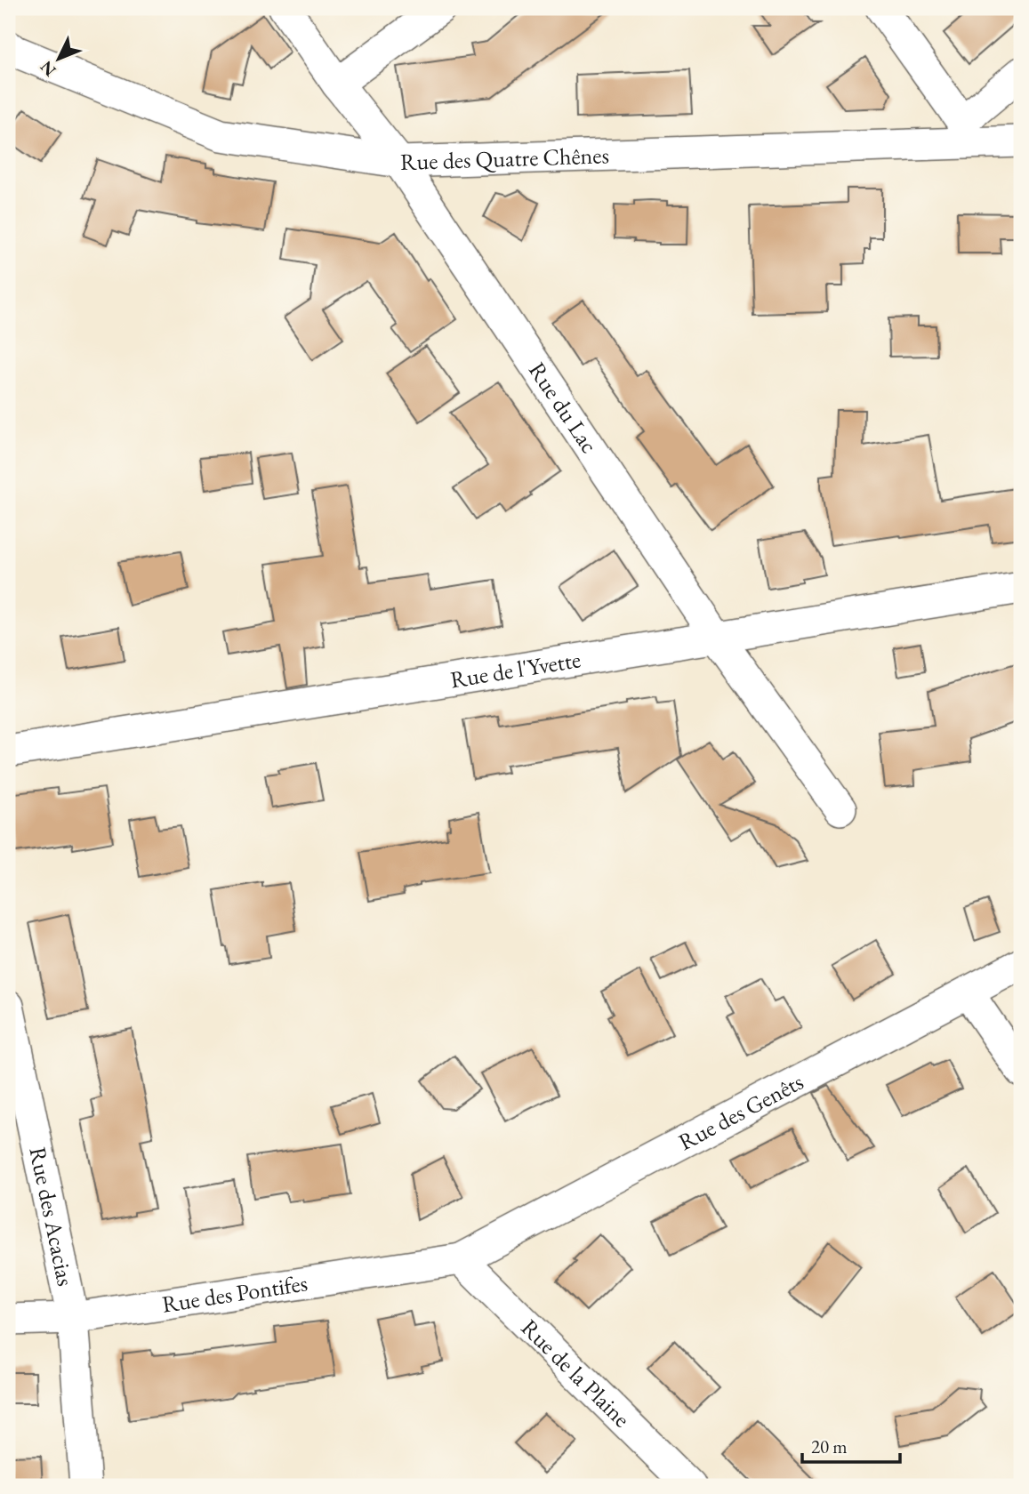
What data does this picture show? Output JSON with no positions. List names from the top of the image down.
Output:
{
  "streets": {
    "street": [
      "Rue des Quatre Chênes",
      "Rue du Lac",
      "Rue de l'Yvette",
      "Rue des Genêts",
      "Rue des Acacias",
      "Rue des Pontifes",
      "Rue de la Plaine"
    ]
  },
  "crossings": [
    ["Rue des Quatre Chênes", "Rue du Lac"],
    ["Rue du Lac", "Rue de l'Yvette"],
    ["Rue des Genêts", "Rue des Pontifes"],
    ["Rue des Genêts", "Rue de la Plaine"],
    ["Rue des Acacias", "Rue des Pontifes"],
    ["Rue des Pontifes", "Rue de la Plaine"]
  ],
  "scale_bar": "20 m",
  "north": "bottom left"
}
